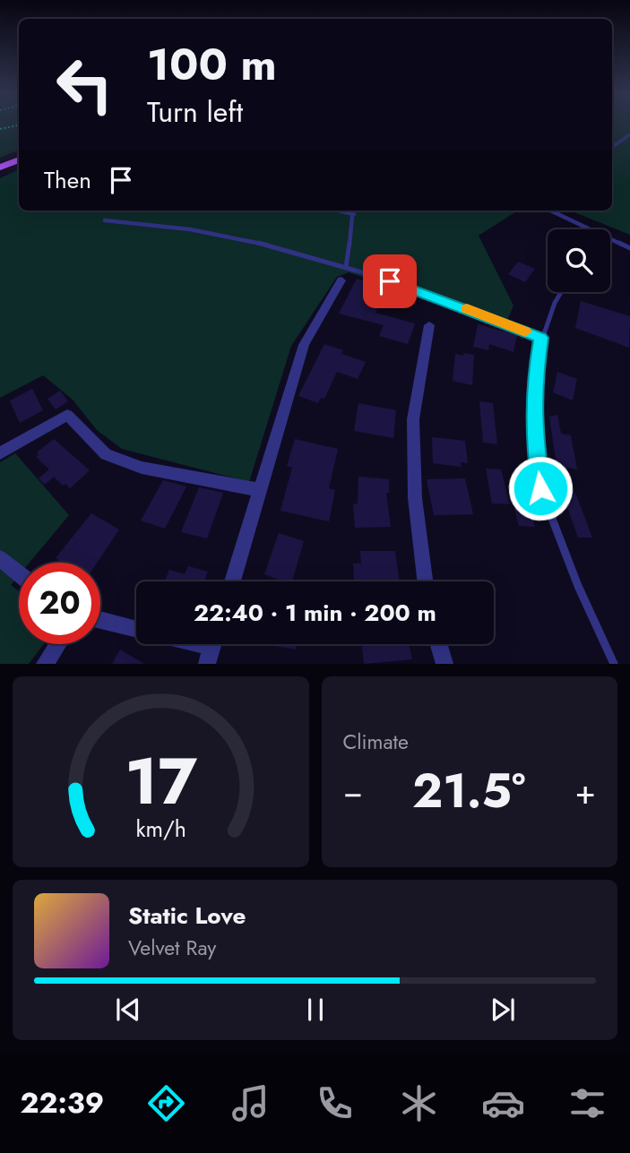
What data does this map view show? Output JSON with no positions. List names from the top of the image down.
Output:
{
  "page": {
    "turn": ["100 m", "Turn left"],
    "then": "Then",
    "limit": "20",
    "trip": "22:40 · 1 min · 200 m",
    "tile": "Climate",
    "heat": ["−", "21.5°", "+"],
    "song": ["Static Love", "Velvet Ray"],
    "tabs": "22:39",
    "gauge": ["17", "km/h"]
  }
}
